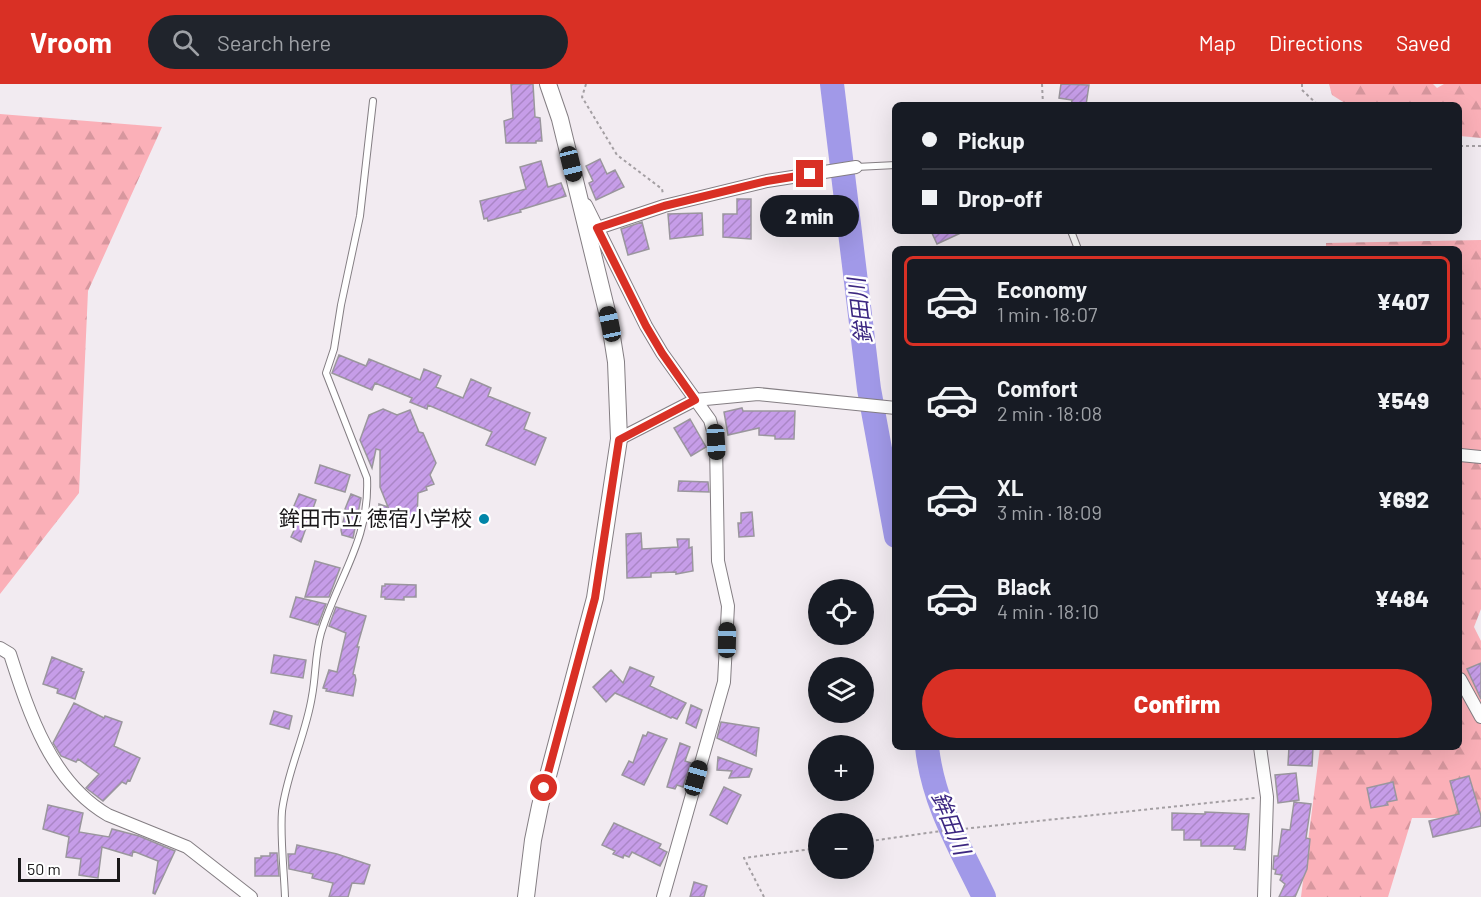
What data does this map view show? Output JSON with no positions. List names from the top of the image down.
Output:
{
  "water": ["鉾田川"],
  "places": ["鉾田市立 徳宿小学校"],
  "scale_bar": "50 m",
  "page": {
    "header": "Vroom",
    "search": "Search here",
    "nav": ["Map", "Directions", "Saved"],
    "banner": ["Pickup", "Drop-off"],
    "bubble": "2 min",
    "list": [
      {
        "name": "Economy",
        "note": "1 min · 18:07",
        "value": "¥407"
      },
      {
        "name": "Comfort",
        "note": "2 min · 18:08",
        "value": "¥549"
      },
      {
        "name": "XL",
        "note": "3 min · 18:09",
        "value": "¥692"
      },
      {
        "name": "Black",
        "note": "4 min · 18:10",
        "value": "¥484"
      }
    ],
    "map_buttons": ["+", "−"],
    "buttons": "Confirm",
    "scale": "50 m"
  }
}
